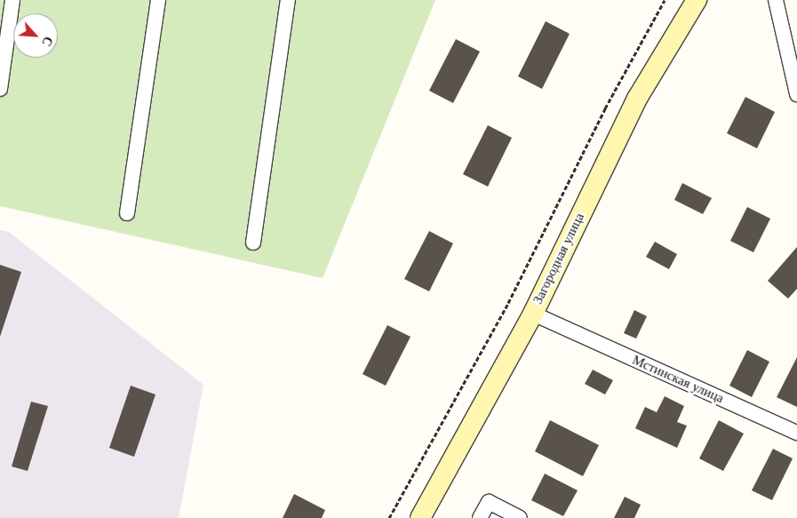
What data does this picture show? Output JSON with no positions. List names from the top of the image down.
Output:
{
  "streets": {
    "main road": ["Загородная улица"],
    "street": ["Мстинская улица"]
  },
  "crossings": [
    ["Загородная улица", "Мстинская улица"]
  ],
  "north": "bottom right"
}
